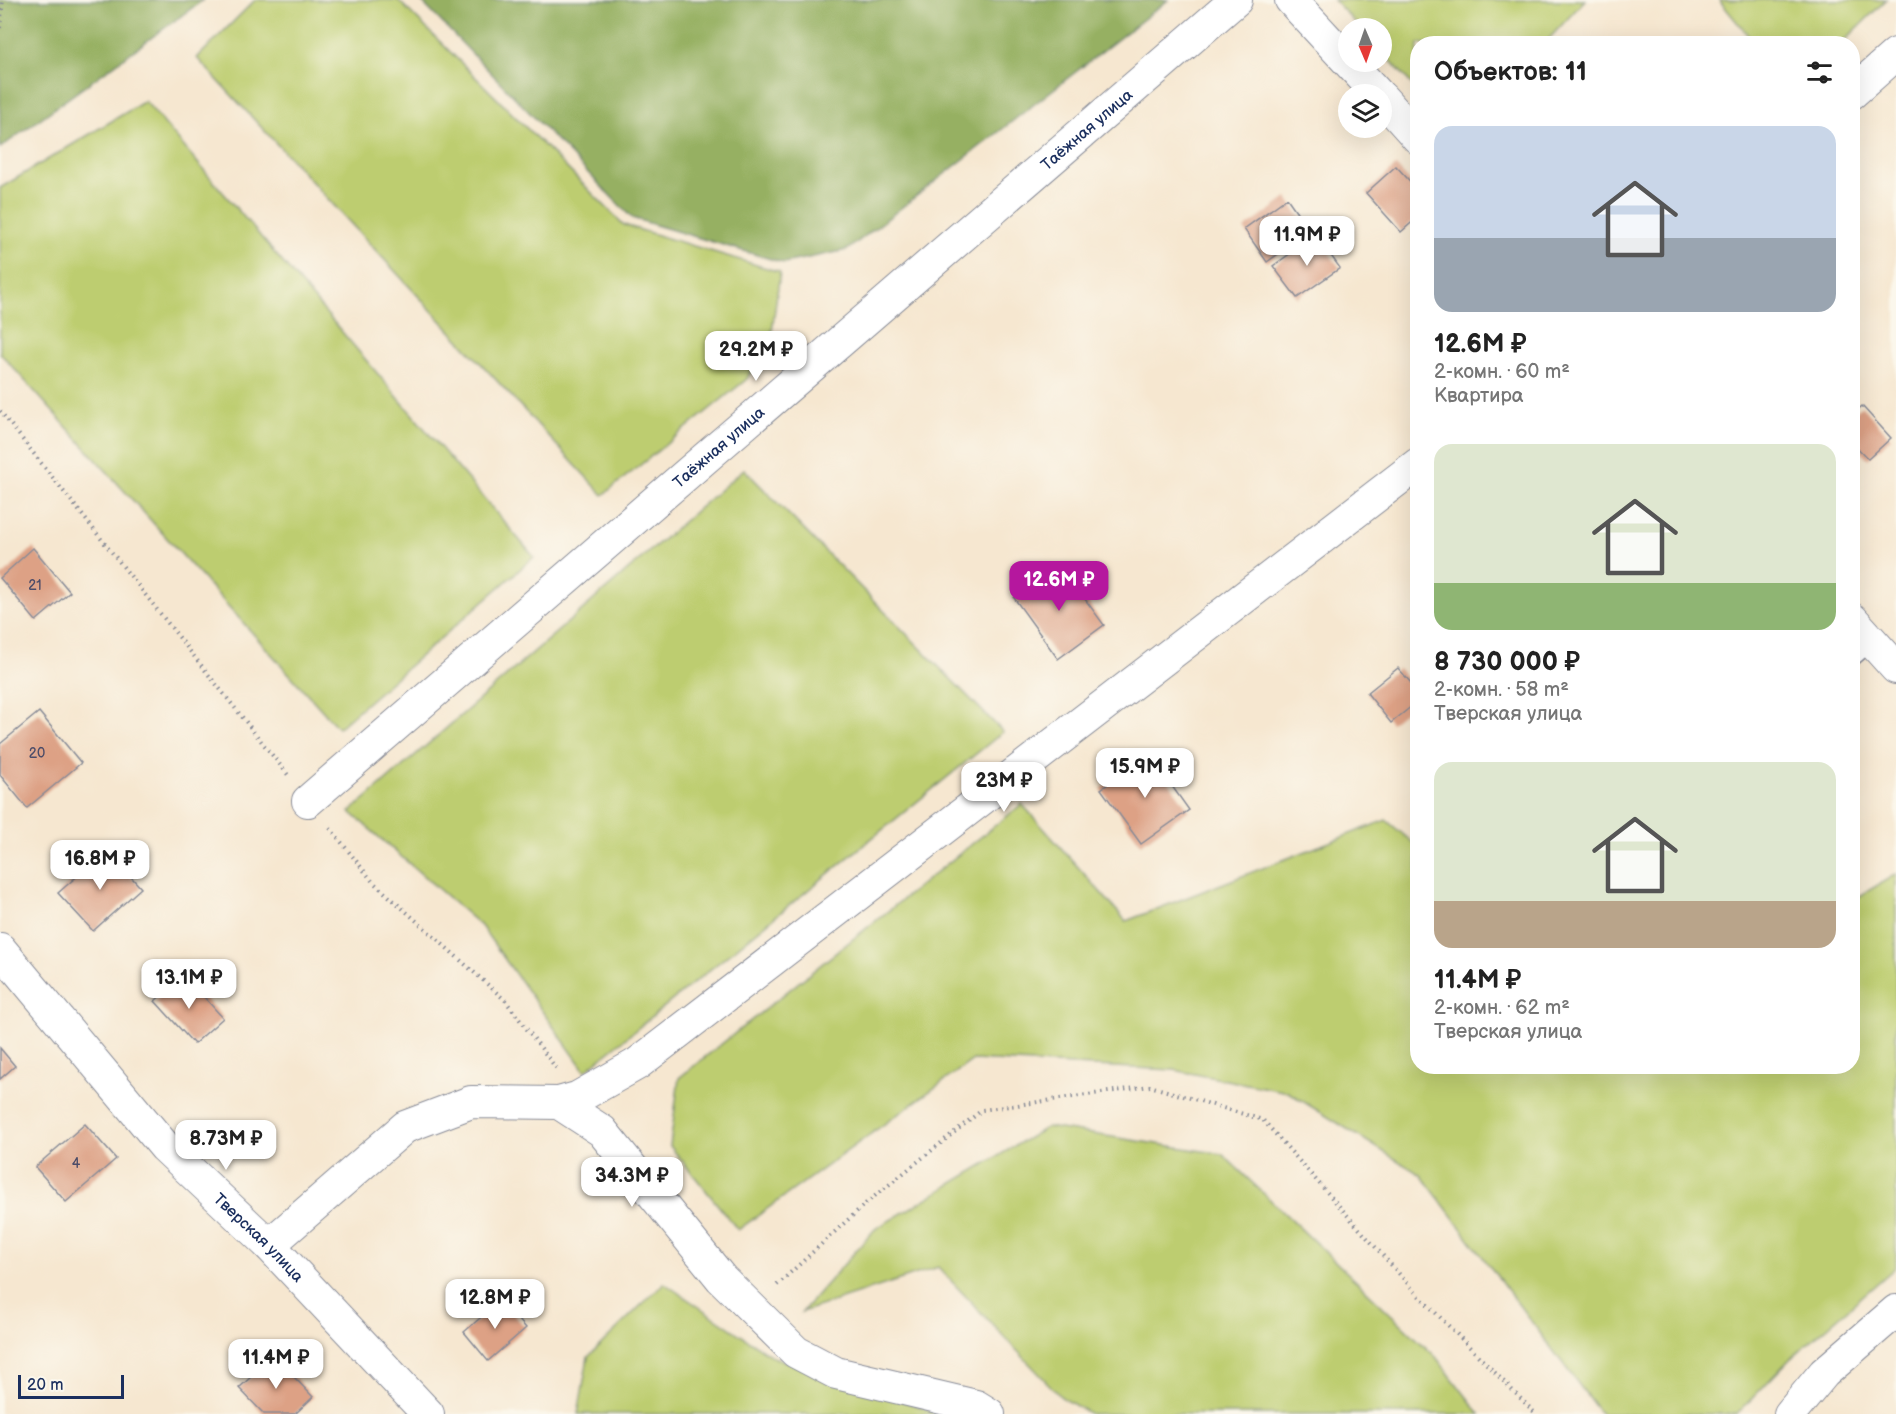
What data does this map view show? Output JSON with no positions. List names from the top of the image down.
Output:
{
  "streets": {
    "street": ["Таёжная улица", "Тверская улица"]
  },
  "house_numbers": ["21", "20", "4"],
  "scale_bar": "20 m",
  "north": "bottom",
  "page": {
    "heading": "Объектов: 11",
    "list": [
      {
        "name": "12.6M ₽",
        "note": "2-комн. · 60 m² · Квартира"
      },
      {
        "name": "8 730 000 ₽",
        "note": "2-комн. · 58 m² · Тверская улица"
      },
      {
        "name": "11.4M ₽",
        "note": "2-комн. · 62 m² · Тверская улица"
      }
    ],
    "price": [
      "11.9M ₽",
      "29.2M ₽",
      "12.6M ₽",
      "15.9M ₽",
      "23M ₽",
      "16.8M ₽",
      "13.1M ₽",
      "8.73M ₽",
      "34.3M ₽",
      "12.8M ₽",
      "11.4M ₽"
    ],
    "scale": "20 m"
  }
}
